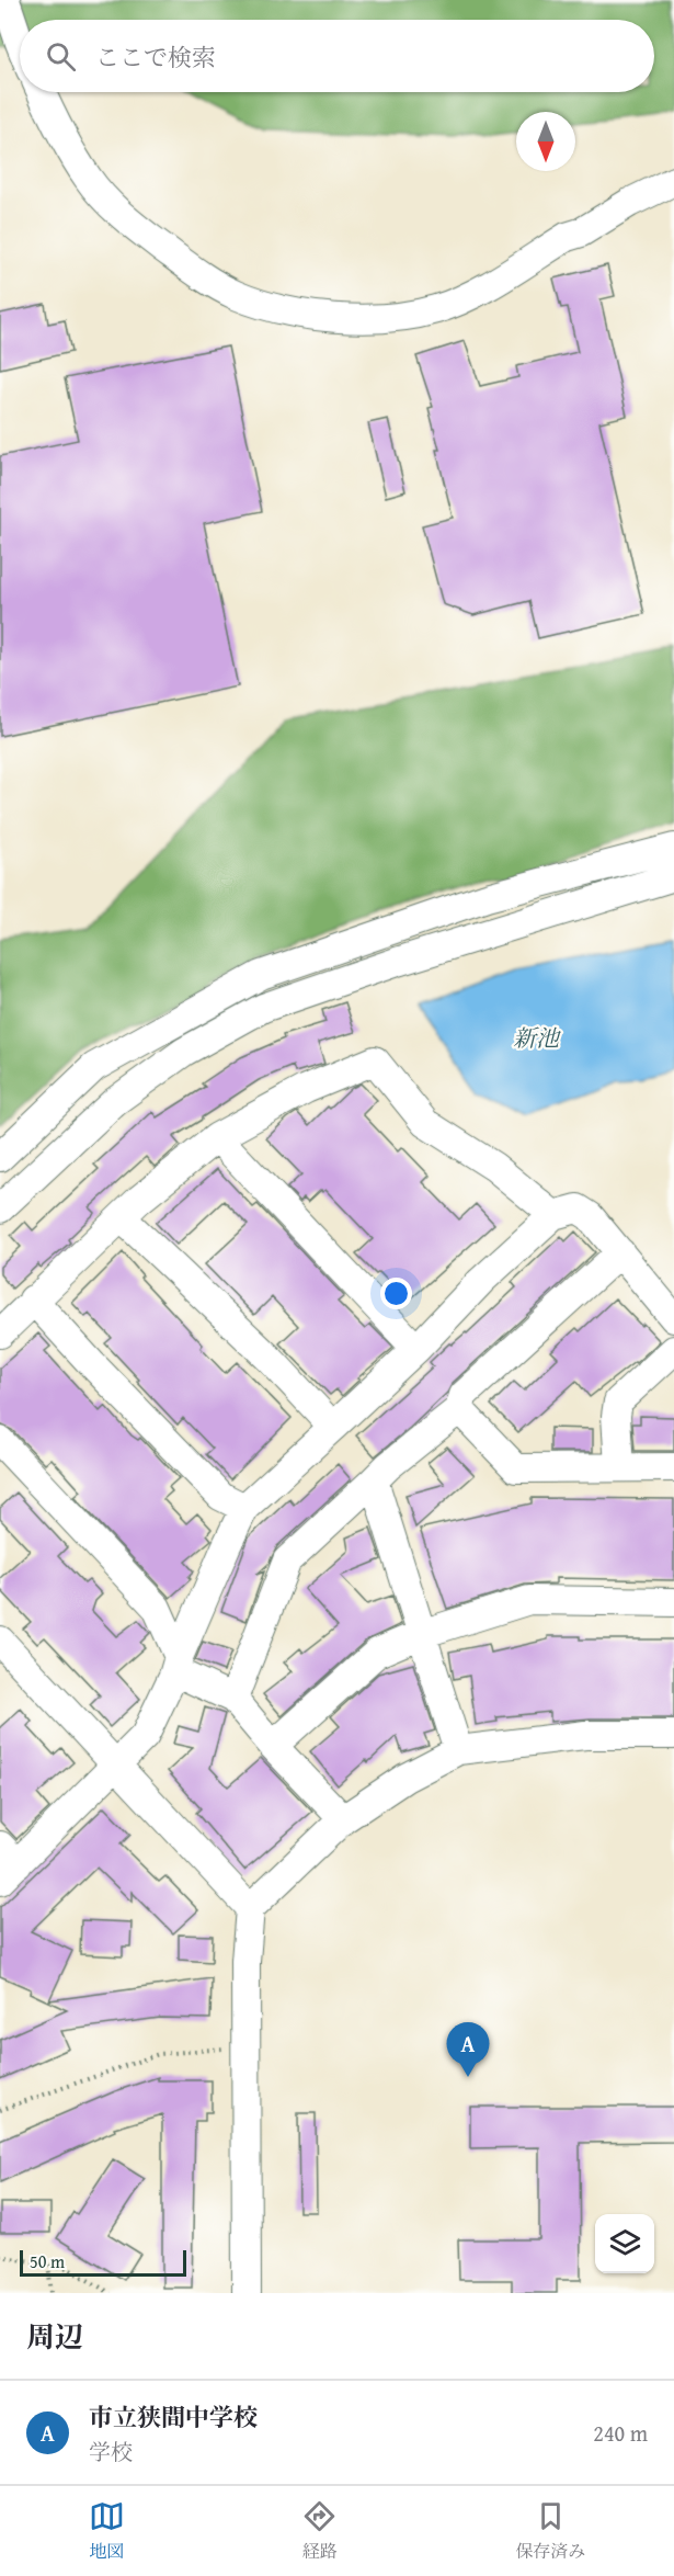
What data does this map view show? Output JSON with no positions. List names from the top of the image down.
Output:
{
  "water": ["新池"],
  "scale_bar": "50 m",
  "north": "bottom",
  "page": {
    "search": "ここで検索",
    "pins": "A",
    "scale": "50 m",
    "heading": "周辺",
    "list": [
      {
        "mark": "A",
        "name": "市立狭間中学校",
        "note": "学校",
        "value": "240 m"
      }
    ],
    "nav": ["地図", "経路", "保存済み"]
  }
}
